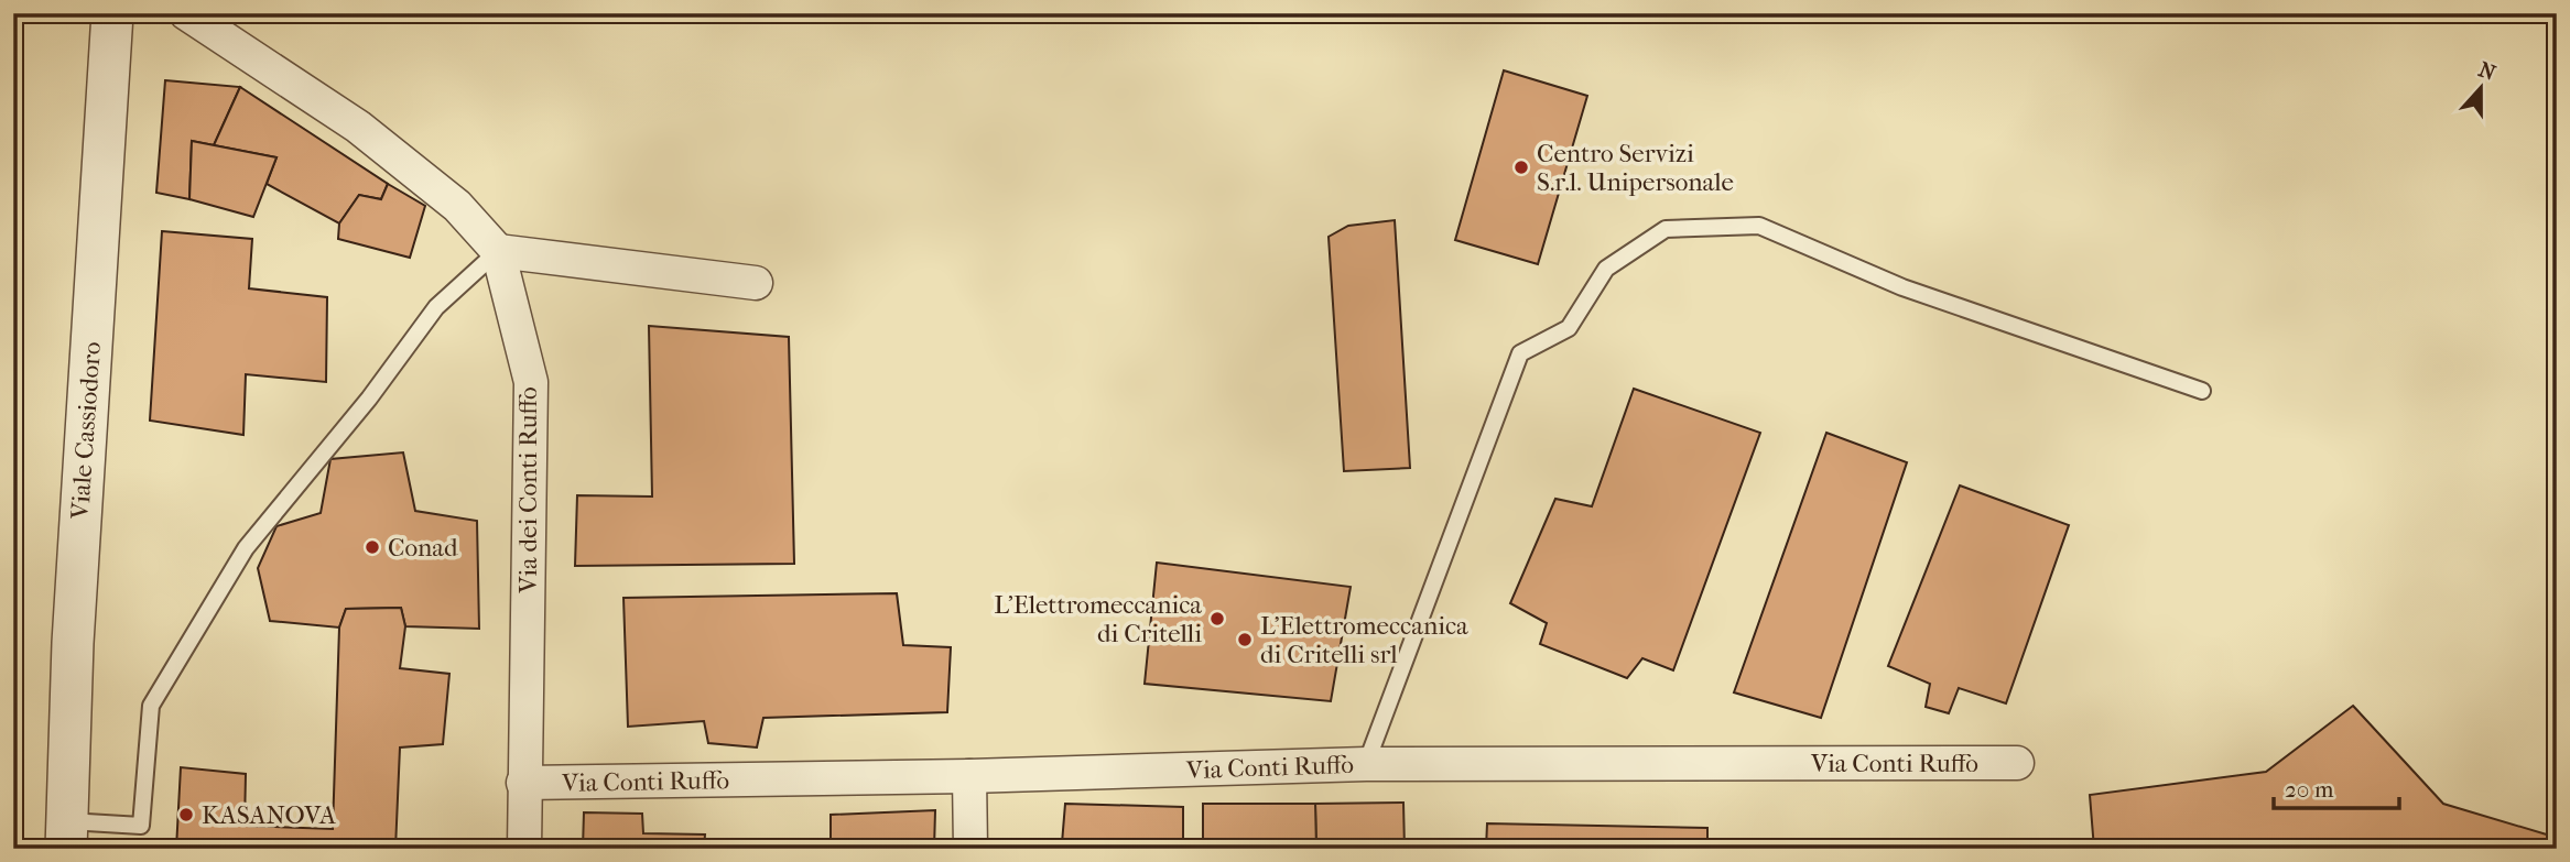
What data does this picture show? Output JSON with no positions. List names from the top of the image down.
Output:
{
  "streets": {
    "street": ["Viale Cassiodoro", "Via dei Conti Ruffo", "Via Conti Ruffo"]
  },
  "crossings": [
    ["Via dei Conti Ruffo", "Via Conti Ruffo"]
  ],
  "places": [
    "Centro Servizi S.r.l. Unipersonale",
    "Conad",
    "L'Elettromeccanica di Critelli",
    "L'Elettromeccanica di Critelli srl",
    "KASANOVA"
  ],
  "scale_bar": "20 m",
  "north": "top"
}
